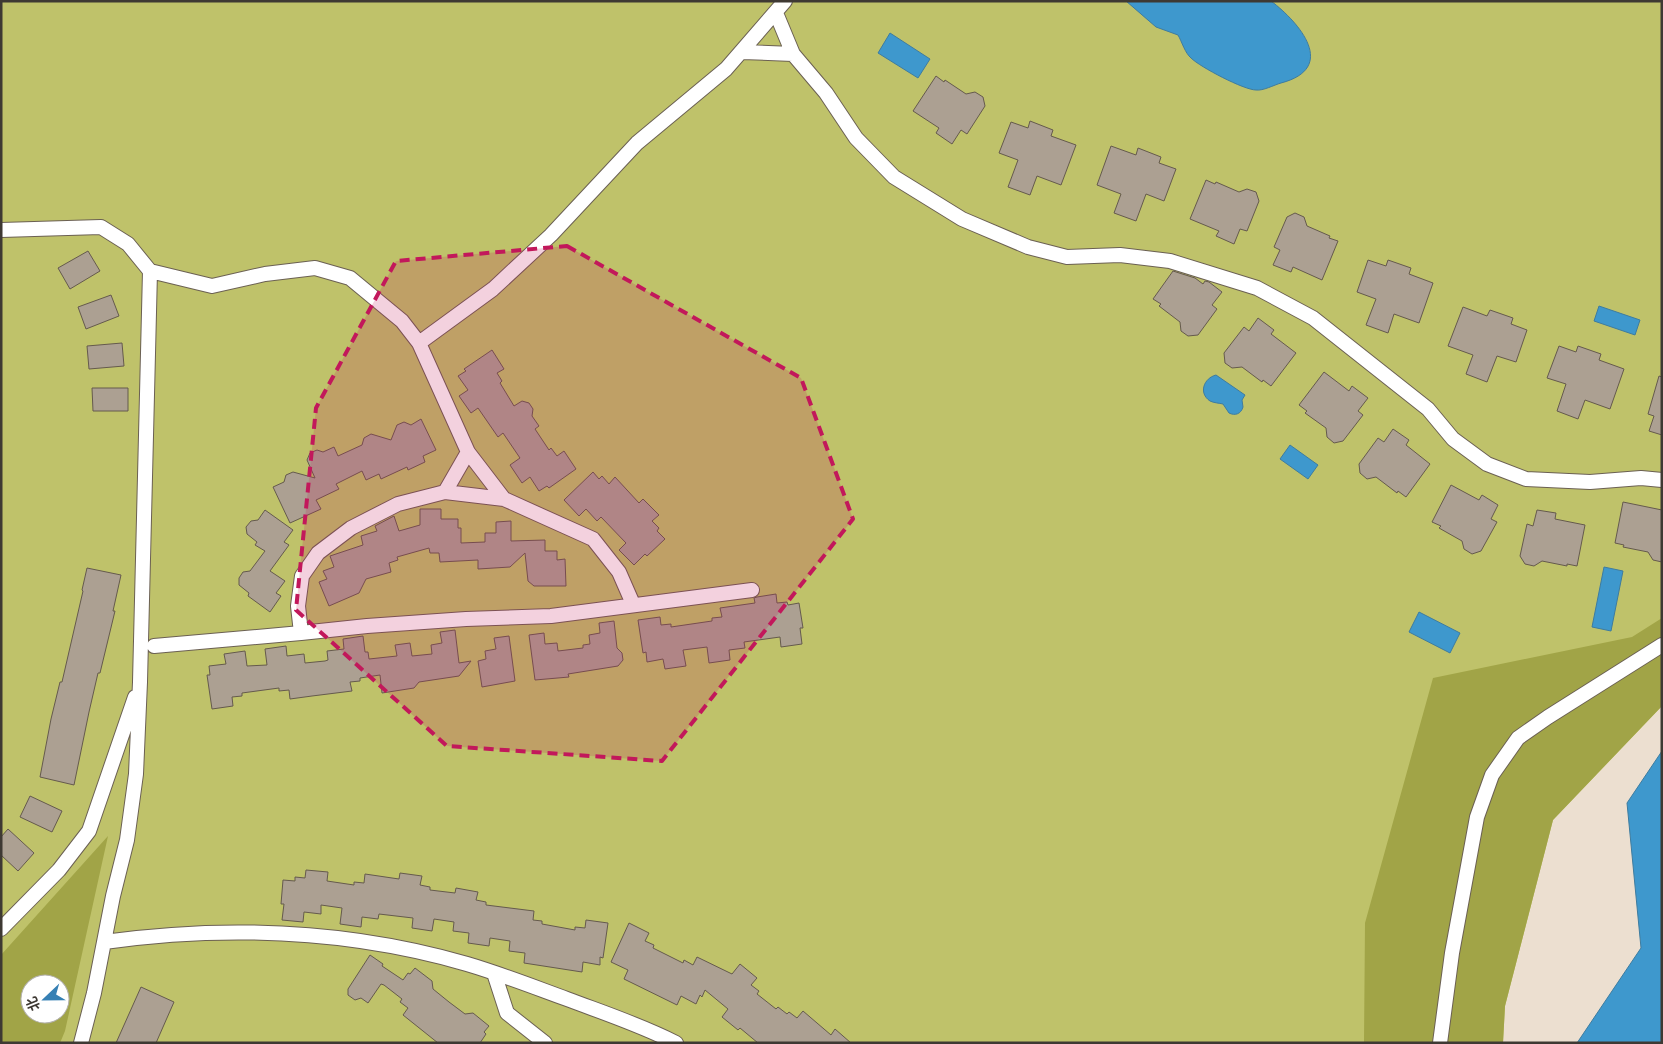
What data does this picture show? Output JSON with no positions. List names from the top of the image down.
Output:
{
  "north": "left"
}
